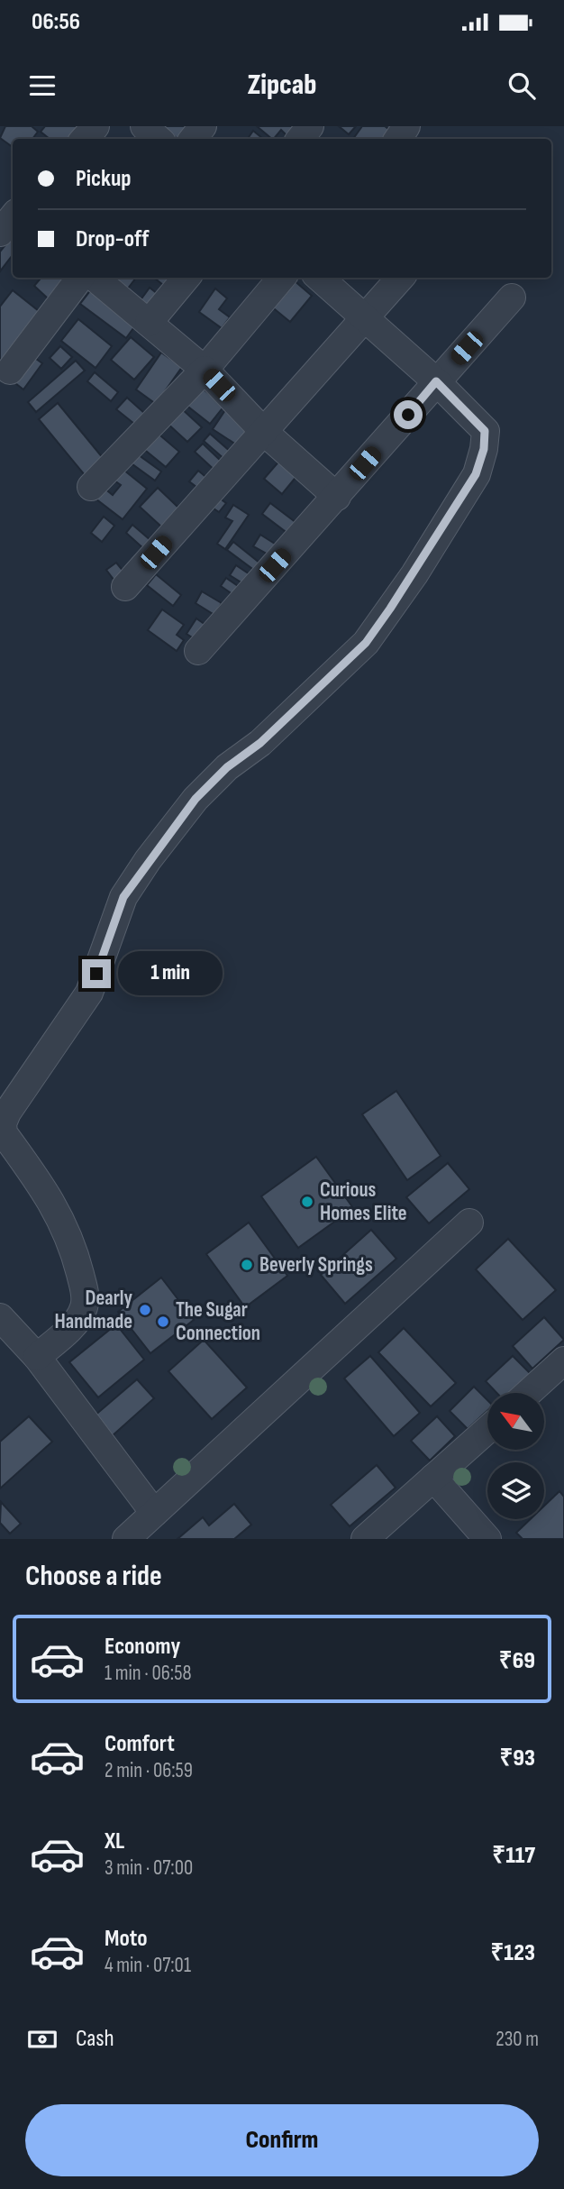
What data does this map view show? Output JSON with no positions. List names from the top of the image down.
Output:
{
  "places": [
    "Curious Homes Elite",
    "Beverly Springs",
    "Dearly Handmade",
    "The Sugar Connection"
  ],
  "north": "top left",
  "page": {
    "status": "06:56",
    "header": "Zipcab",
    "banner": ["Pickup", "Drop-off"],
    "bubble": "1 min",
    "heading": "Choose a ride",
    "list": [
      {
        "name": "Economy",
        "note": "1 min · 06:58",
        "value": "₹69"
      },
      {
        "name": "Comfort",
        "note": "2 min · 06:59",
        "value": "₹93"
      },
      {
        "name": "XL",
        "note": "3 min · 07:00",
        "value": "₹117"
      },
      {
        "name": "Moto",
        "note": "4 min · 07:01",
        "value": "₹123"
      }
    ],
    "pay": ["Cash", "230 m"],
    "buttons": "Confirm"
  }
}
